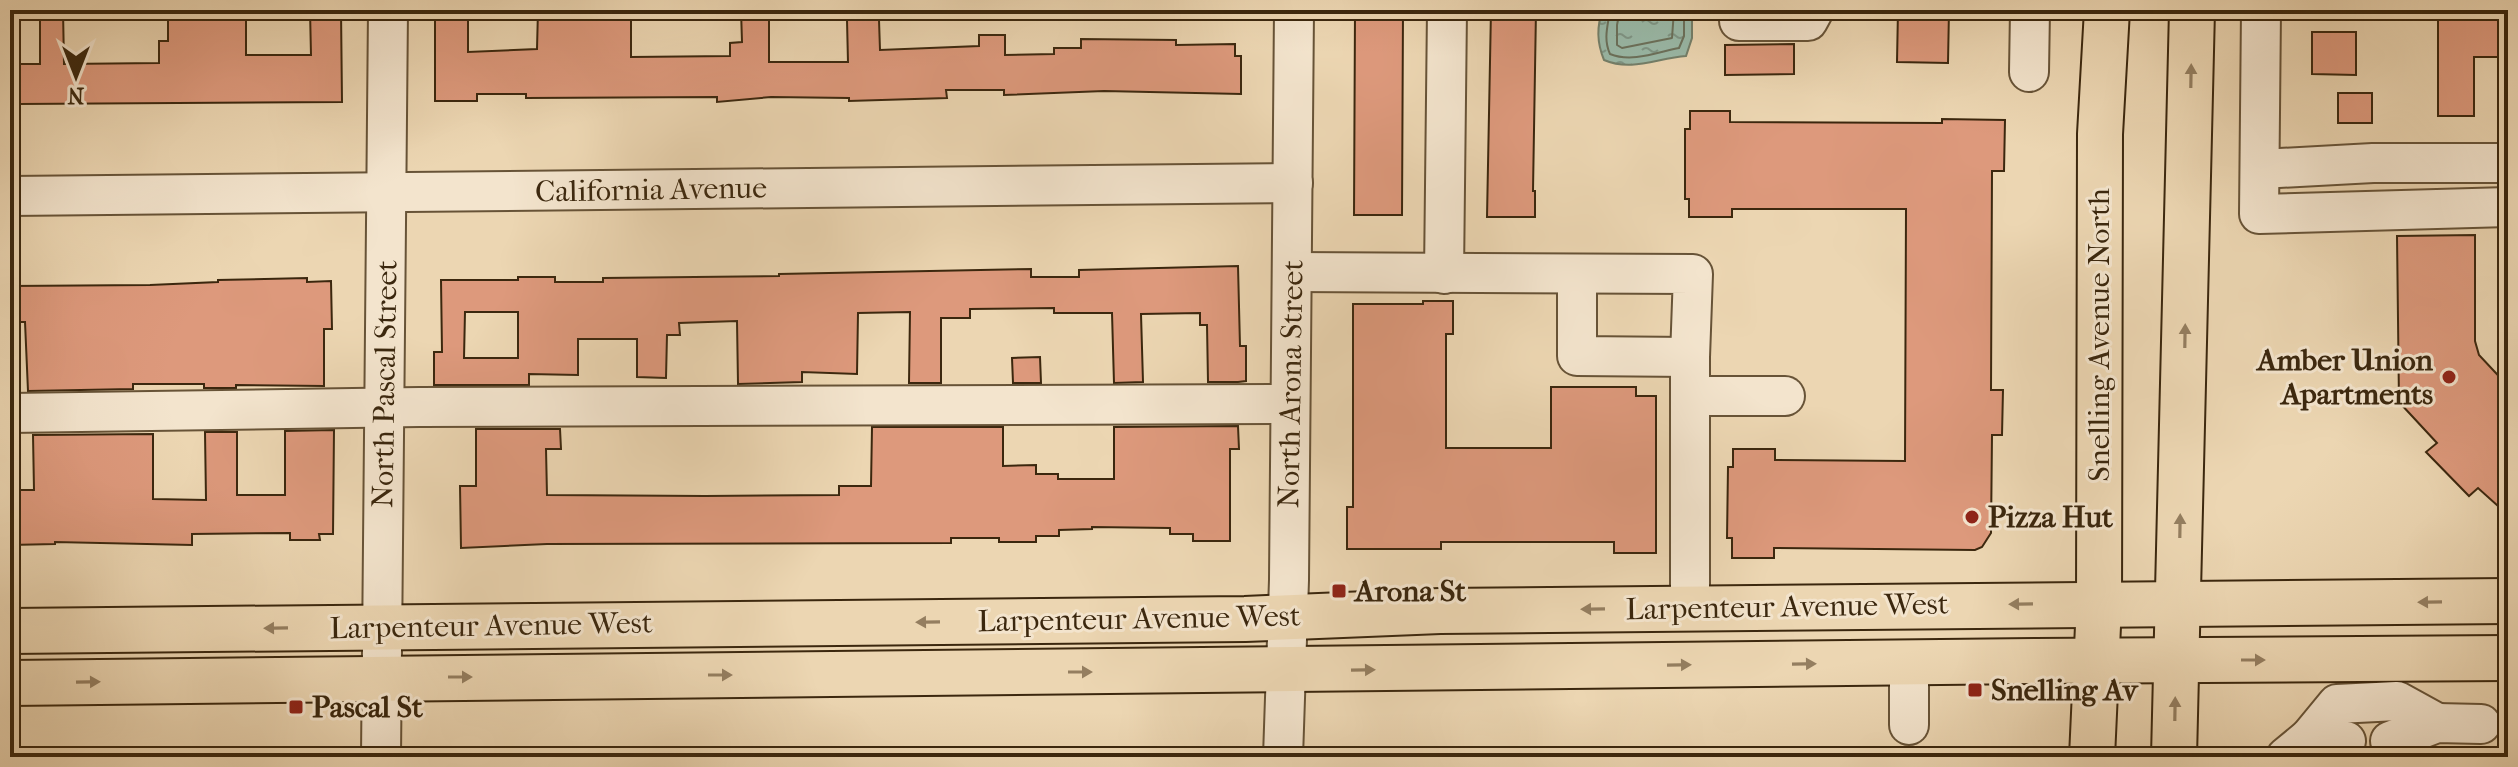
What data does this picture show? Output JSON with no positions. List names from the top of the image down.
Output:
{
  "streets": {
    "main road": ["Snelling Avenue North", "Larpenteur Avenue West"],
    "street": ["California Avenue", "North Pascal Street", "North Arona Street"]
  },
  "crossings": [
    ["California Avenue", "North Pascal Street"],
    ["California Avenue", "North Arona Street"],
    ["Snelling Avenue North", "Larpenteur Avenue West"],
    ["North Pascal Street", "Larpenteur Avenue West"],
    ["North Arona Street", "Larpenteur Avenue West"]
  ],
  "places": {
    "other": ["Amber Union Apartments", "Pizza Hut"],
    "transit": ["Arona St", "Snelling Av", "Pascal St"]
  },
  "north": "bottom"
}
